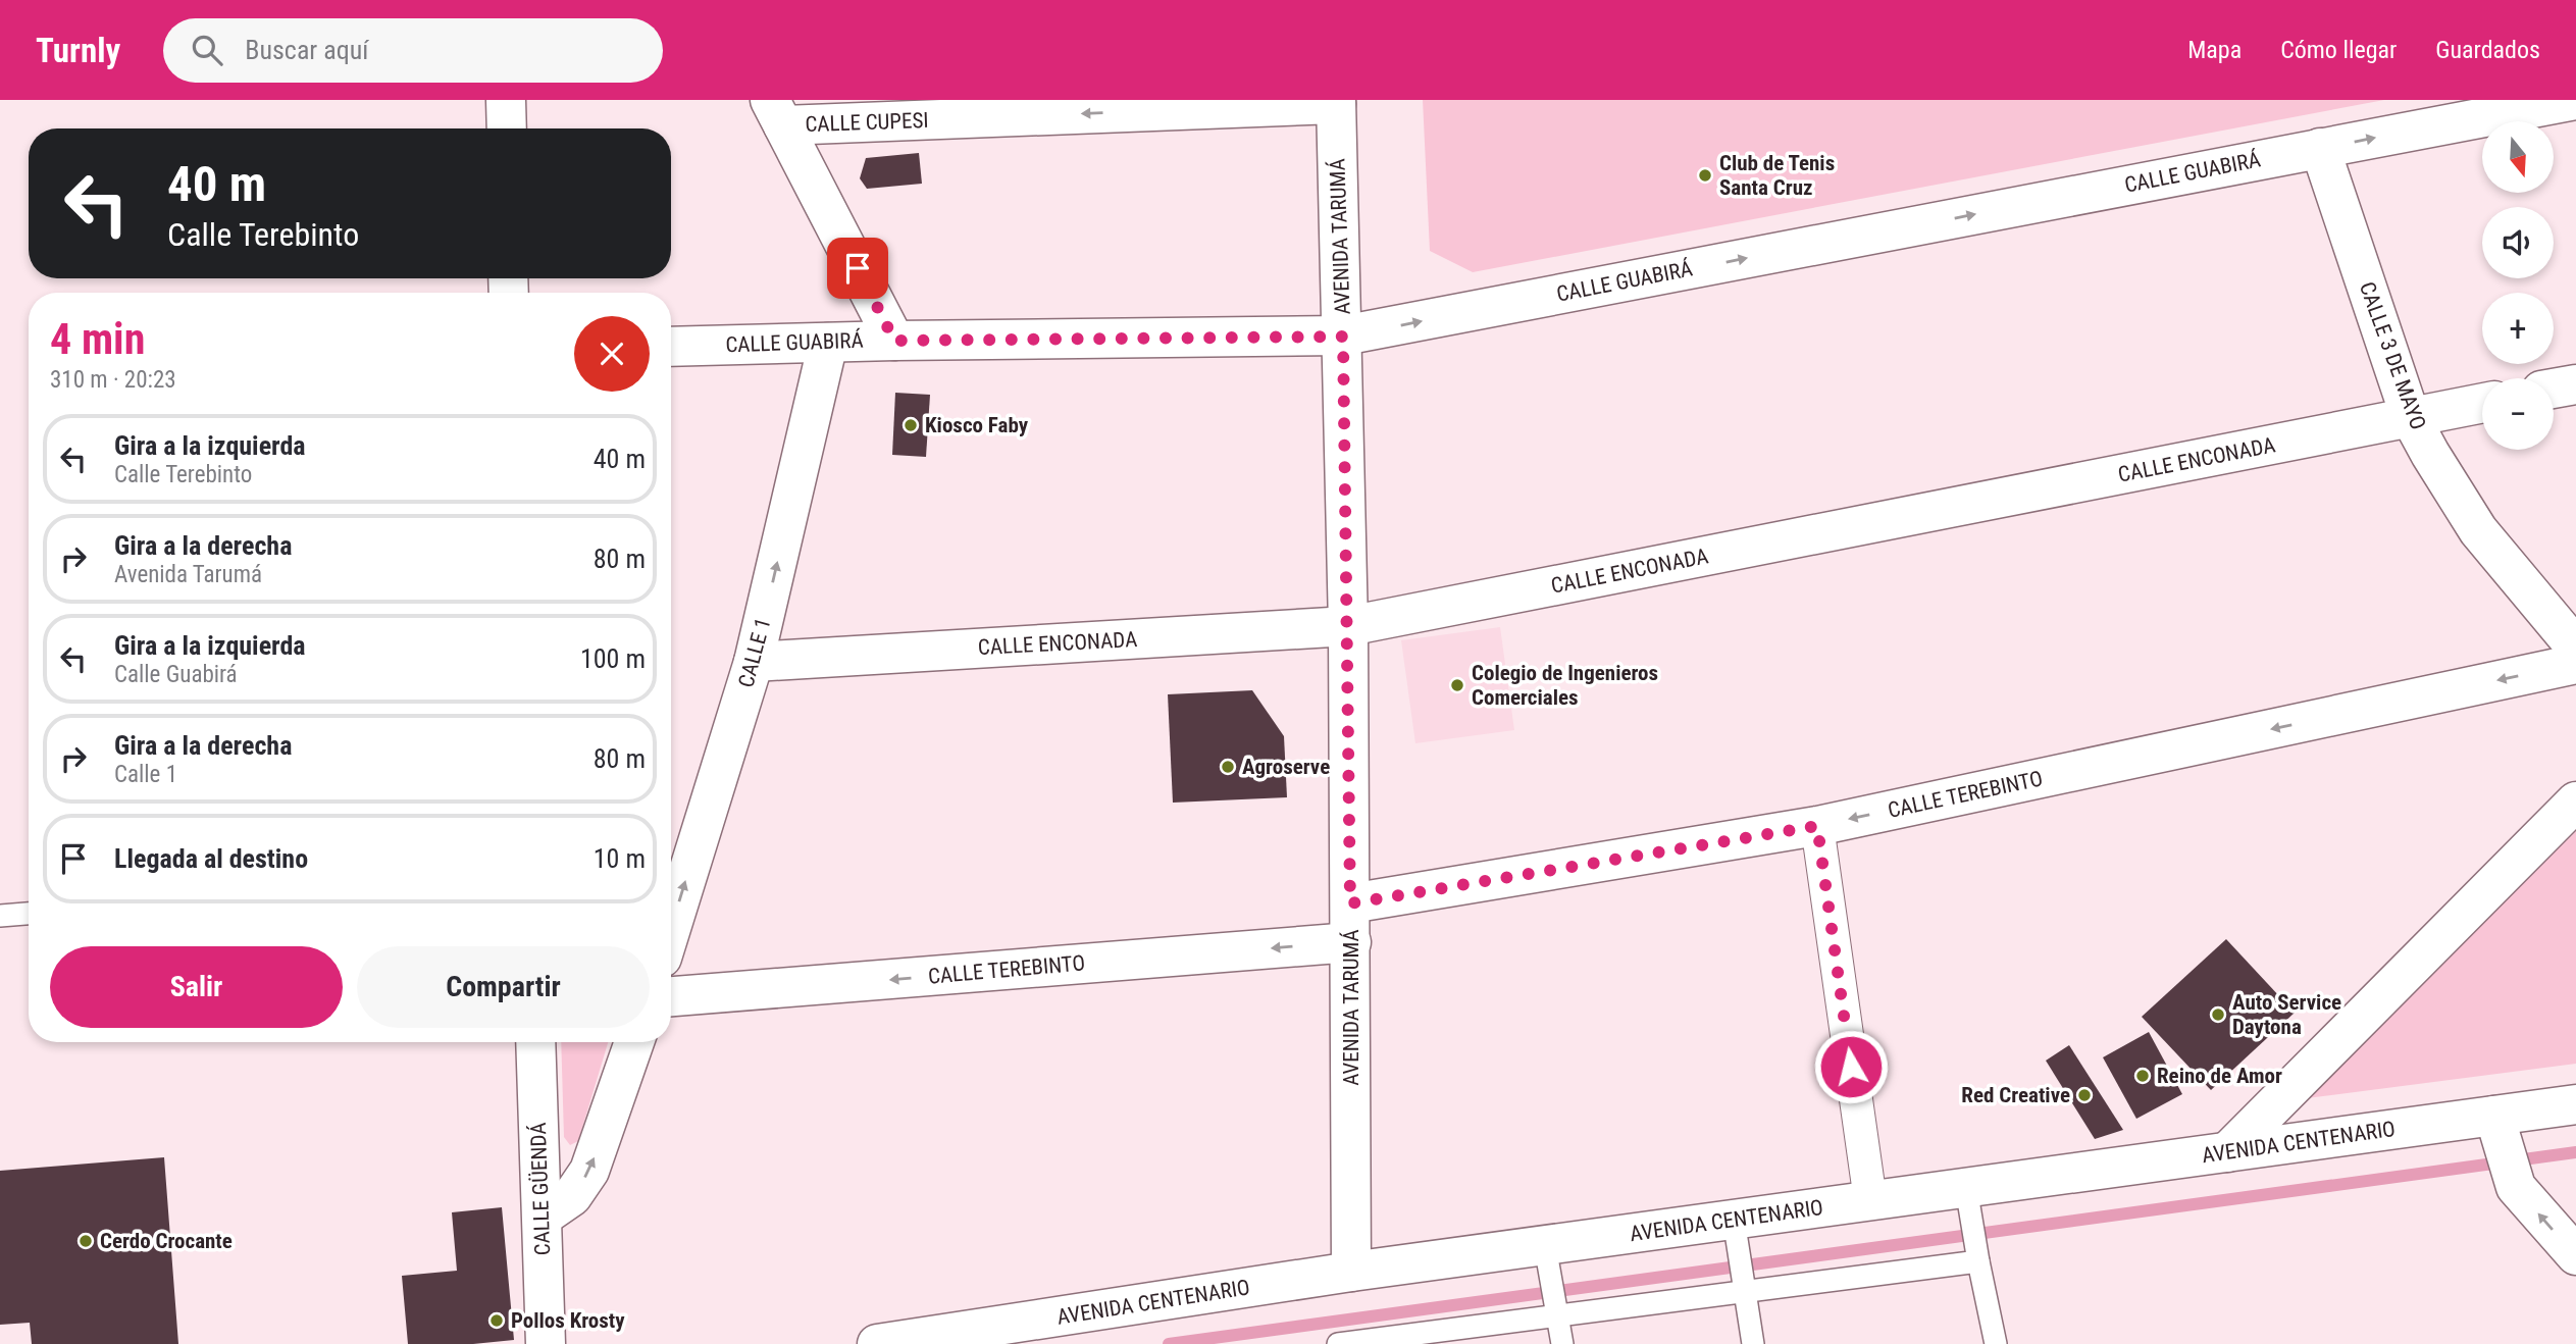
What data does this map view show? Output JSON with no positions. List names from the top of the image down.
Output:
{
  "streets": {
    "street": [
      "CALLE CUPESI",
      "CALLE GUABIRÁ",
      "AVENIDA TARUMÁ",
      "CALLE 3 DE MAYO",
      "CALLE ENCONADA",
      "CALLE 1",
      "CALLE TEREBINTO",
      "AVENIDA CENTENARIO",
      "CALLE GÜENDÁ"
    ]
  },
  "crossings": [
    ["CALLE CUPESI", "AVENIDA TARUMÁ"],
    ["CALLE GUABIRÁ", "AVENIDA TARUMÁ"],
    ["CALLE GUABIRÁ", "CALLE 3 DE MAYO"],
    ["CALLE GUABIRÁ", "CALLE 1"],
    ["AVENIDA TARUMÁ", "CALLE ENCONADA"],
    ["AVENIDA TARUMÁ", "CALLE TEREBINTO"],
    ["AVENIDA TARUMÁ", "AVENIDA CENTENARIO"],
    ["CALLE 3 DE MAYO", "CALLE ENCONADA"],
    ["CALLE ENCONADA", "CALLE 1"]
  ],
  "one_way": [
    "CALLE CUPESI",
    "CALLE GUABIRÁ",
    "CALLE 1",
    "CALLE TEREBINTO"
  ],
  "places": [
    "Club de Tenis Santa Cruz",
    "Kiosco Faby",
    "Colegio de Ingenieros Comerciales",
    "Agroserve",
    "Auto Service Daytona",
    "Reino de Amor",
    "Red Creative",
    "Cerdo Crocante",
    "Pollos Krosty"
  ],
  "north": "bottom",
  "page": {
    "header": "Turnly",
    "search": "Buscar aquí",
    "nav": ["Mapa", "Cómo llegar", "Guardados"],
    "map_buttons": ["+", "−"],
    "turn": ["40 m", "Calle Terebinto"],
    "heading": ["4 min", "310 m · 20:23"],
    "list": [
      {
        "name": "Gira a la izquierda",
        "note": "Calle Terebinto",
        "value": "40 m"
      },
      {
        "name": "Gira a la derecha",
        "note": "Avenida Tarumá",
        "value": "80 m"
      },
      {
        "name": "Gira a la izquierda",
        "note": "Calle Guabirá",
        "value": "100 m"
      },
      {
        "name": "Gira a la derecha",
        "note": "Calle 1",
        "value": "80 m"
      },
      {
        "name": "Llegada al destino",
        "value": "10 m"
      }
    ],
    "buttons": ["Salir", "Compartir"]
  }
}
